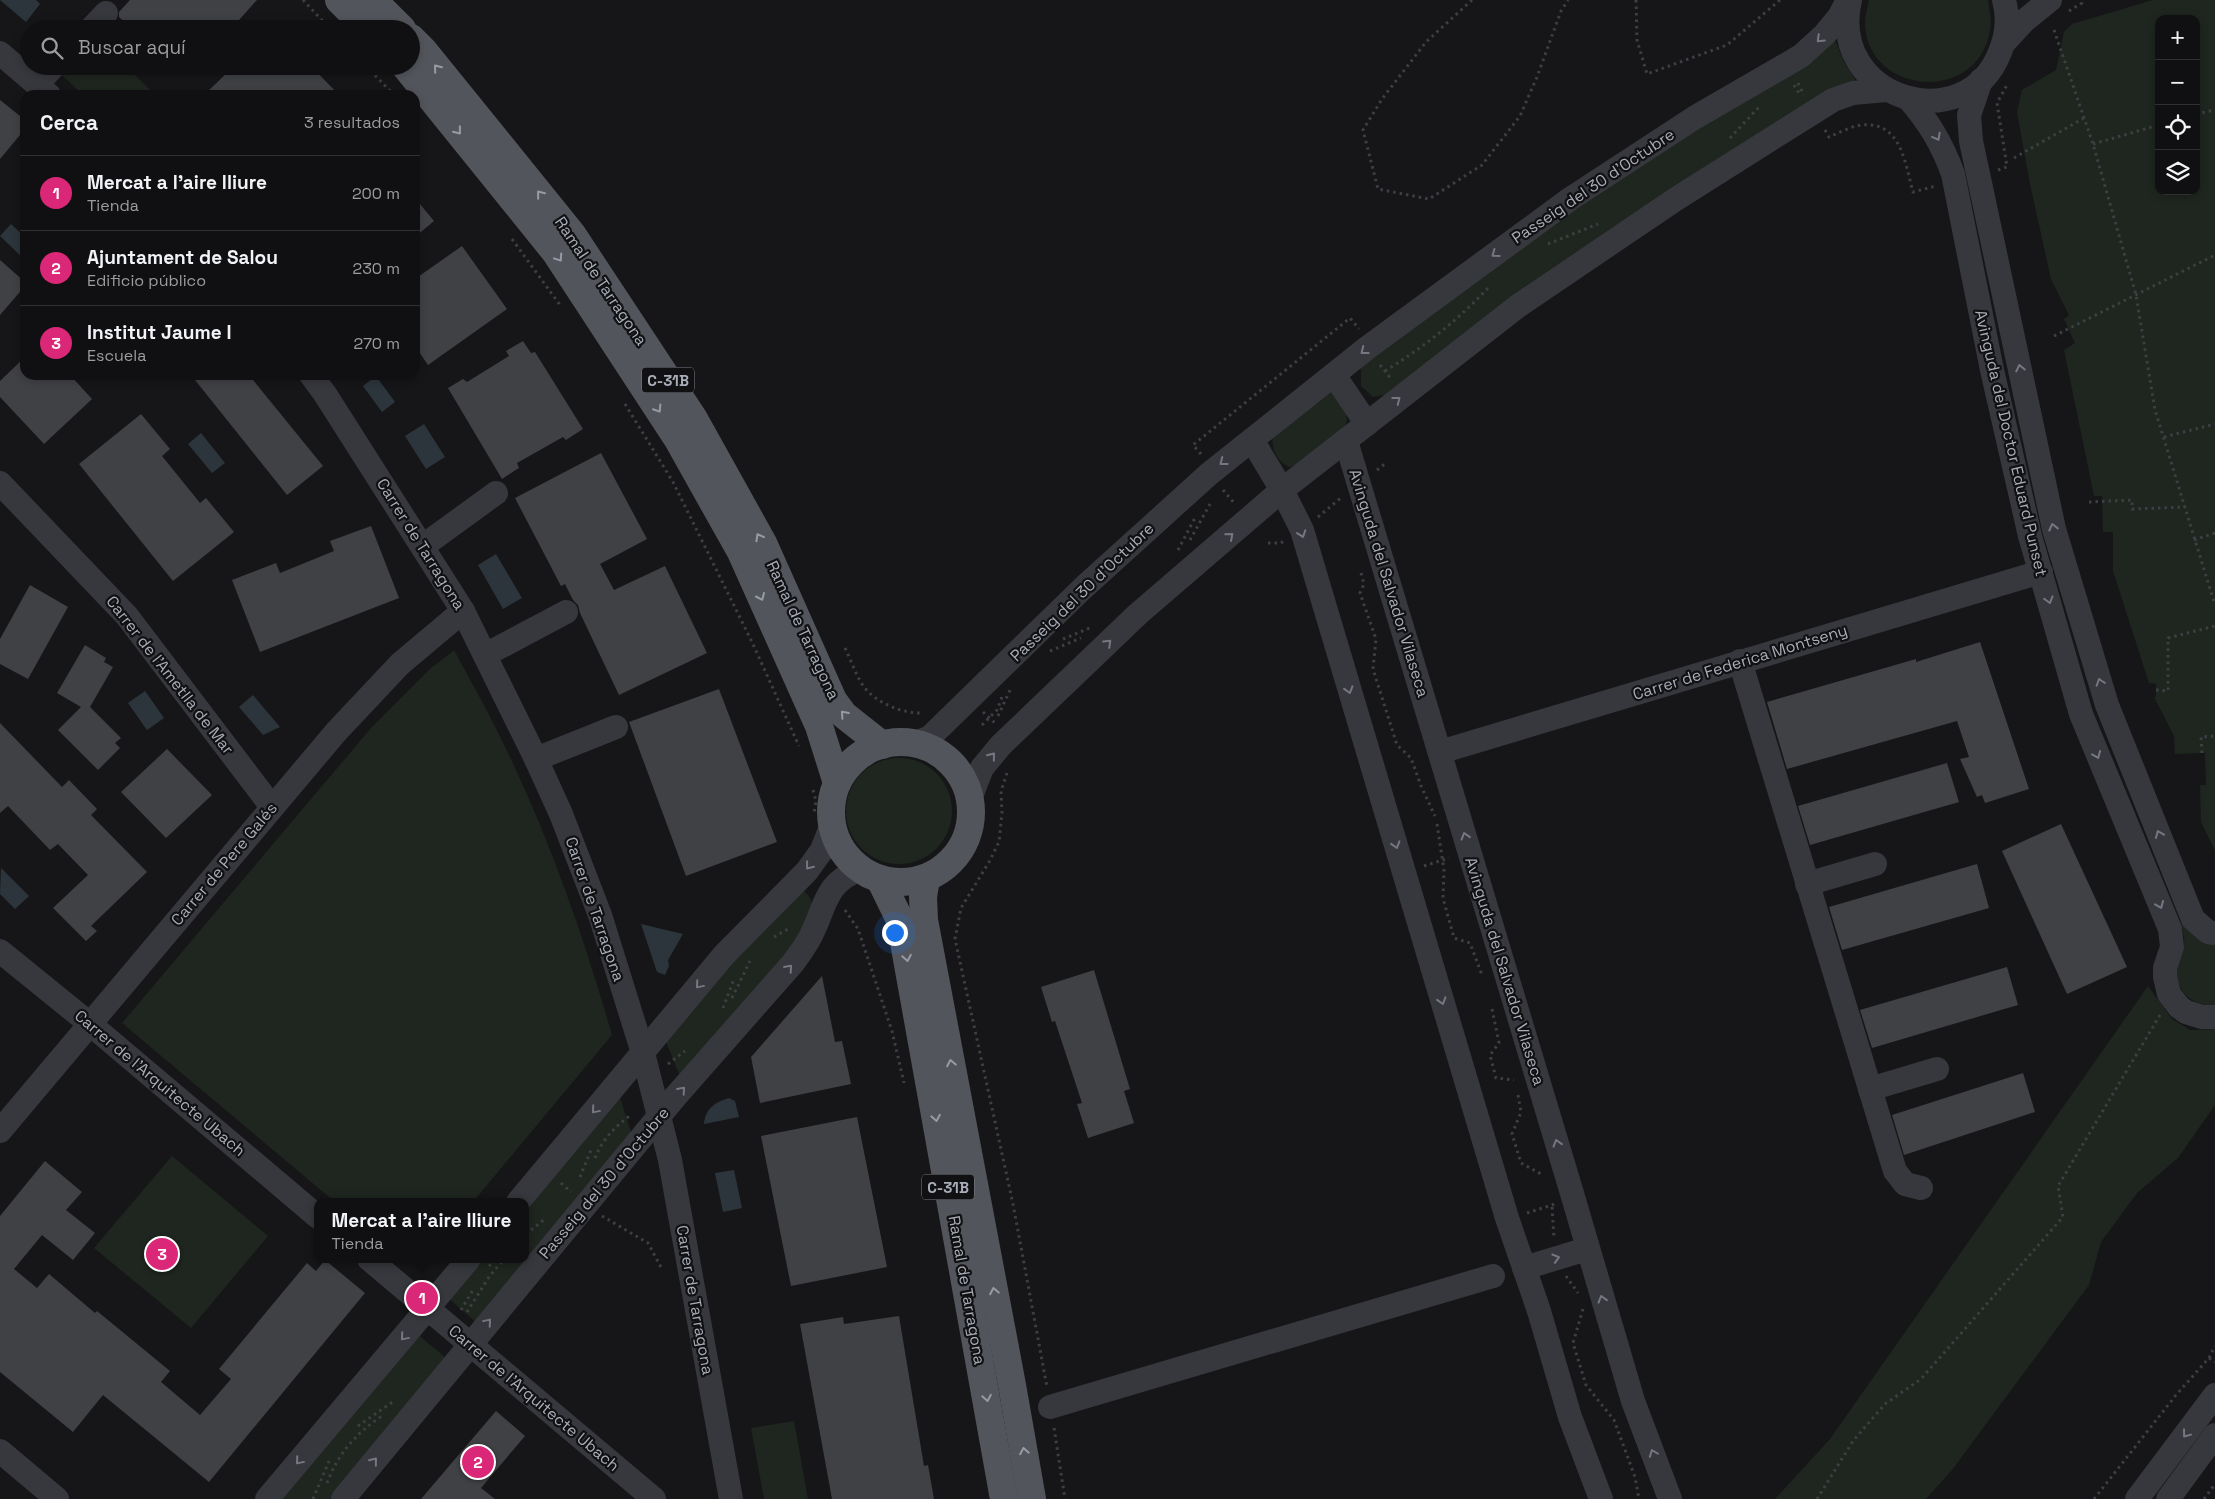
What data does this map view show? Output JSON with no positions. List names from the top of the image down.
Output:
{
  "streets": {
    "main road": ["Ramal de Tarragona", "C-31B"],
    "street": [
      "Passeig del 30 d'Octubre",
      "Avinguda del Doctor Eduard Punset",
      "Carrer de Tarragona",
      "Avinguda del Salvador Vilaseca",
      "Carrer de Federica Montseny",
      "Carrer de l'Ametlla de Mar",
      "Carrer de Pere Galés",
      "Carrer de l'Arquitecte Ubach"
    ]
  },
  "crossings": [
    ["Passeig del 30 d'Octubre", "Ramal de Tarragona"],
    ["Passeig del 30 d'Octubre", "C-31B"],
    ["Passeig del 30 d'Octubre", "Carrer de Tarragona"],
    ["Passeig del 30 d'Octubre", "Carrer de l'Arquitecte Ubach"],
    ["Ramal de Tarragona", "C-31B"],
    ["Avinguda del Doctor Eduard Punset", "Carrer de Federica Montseny"],
    ["Carrer de Tarragona", "Carrer de Pere Galés"],
    ["Avinguda del Salvador Vilaseca", "Carrer de Federica Montseny"],
    ["Carrer de l'Ametlla de Mar", "Carrer de Pere Galés"],
    ["Carrer de Pere Galés", "Carrer de l'Arquitecte Ubach"]
  ],
  "page": {
    "map_buttons": ["+", "−"],
    "search": "Buscar aquí",
    "heading": ["Cerca", "3 resultados"],
    "list": [
      {
        "mark": "1",
        "name": "Mercat a l'aire lliure",
        "note": "Tienda",
        "value": "200 m"
      },
      {
        "mark": "2",
        "name": "Ajuntament de Salou",
        "note": "Edificio público",
        "value": "230 m"
      },
      {
        "mark": "3",
        "name": "Institut Jaume I",
        "note": "Escuela",
        "value": "270 m"
      }
    ],
    "popup": ["Mercat a l'aire lliure", "Tienda"],
    "pins": ["3", "1", "2"]
  }
}
